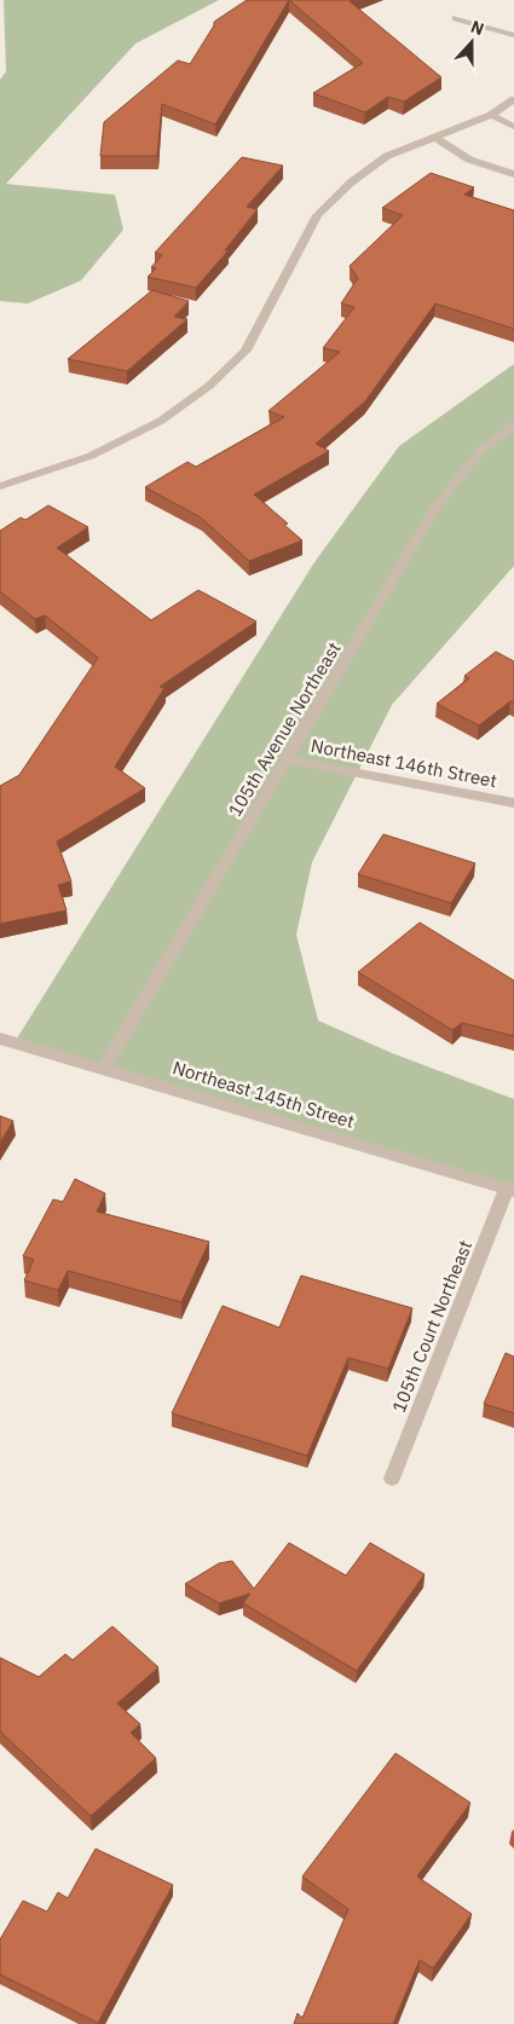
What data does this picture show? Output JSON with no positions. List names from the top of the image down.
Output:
{
  "streets": {
    "street": [
      "105th Avenue Northeast",
      "Northeast 146th Street",
      "Northeast 145th Street",
      "105th Court Northeast"
    ]
  },
  "crossings": [
    ["105th Avenue Northeast", "Northeast 146th Street"],
    ["105th Avenue Northeast", "Northeast 145th Street"],
    ["Northeast 145th Street", "105th Court Northeast"]
  ],
  "north": "top"
}
